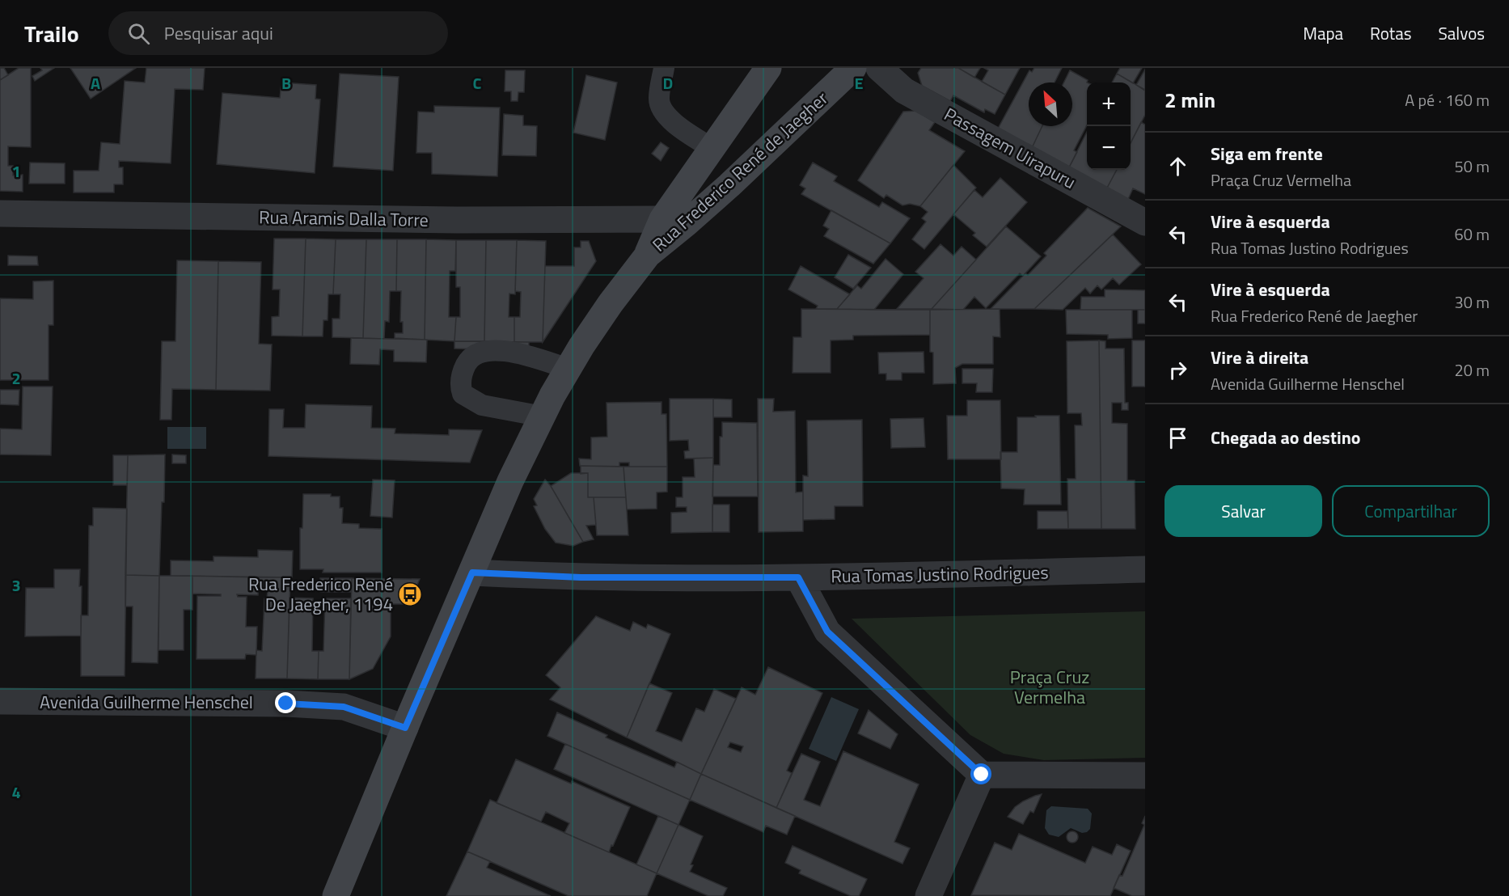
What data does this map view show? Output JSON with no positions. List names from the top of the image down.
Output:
{
  "streets": {
    "main road": ["Rua Frederico René de Jaegher"],
    "street": [
      "Passagem Uirapuru",
      "Rua Aramis Dalla Torre",
      "Rua Tomas Justino Rodrigues",
      "Avenida Guilherme Henschel"
    ]
  },
  "crossings": [
    ["Rua Frederico René de Jaegher", "Rua Aramis Dalla Torre"],
    ["Rua Frederico René de Jaegher", "Rua Tomas Justino Rodrigues"],
    ["Rua Frederico René de Jaegher", "Avenida Guilherme Henschel"]
  ],
  "parks": ["Praça Cruz Vermelha"],
  "places": {
    "bus stop": ["Rua Frederico René De Jaegher, 1194"]
  },
  "north": "top left",
  "page": {
    "header": "Trailo",
    "search": "Pesquisar aqui",
    "nav": ["Mapa", "Rotas", "Salvos"],
    "heading": ["2 min", "A pé · 160 m"],
    "map_buttons": ["+", "−"],
    "list": [
      ["Siga em frente", "Praça Cruz Vermelha", "50 m"],
      ["Vire à esquerda", "Rua Tomas Justino Rodrigues", "60 m"],
      ["Vire à esquerda", "Rua Frederico René de Jaegher", "30 m"],
      ["Vire à direita", "Avenida Guilherme Henschel", "20 m"],
      "Chegada ao destino"
    ],
    "buttons": ["Salvar", "Compartilhar"]
  },
  "grid": {
    "columns": [
      "A",
      "B",
      "C",
      "D",
      "E"
    ],
    "rows": [
      "1",
      "2",
      "3",
      "4"
    ]
  }
}
